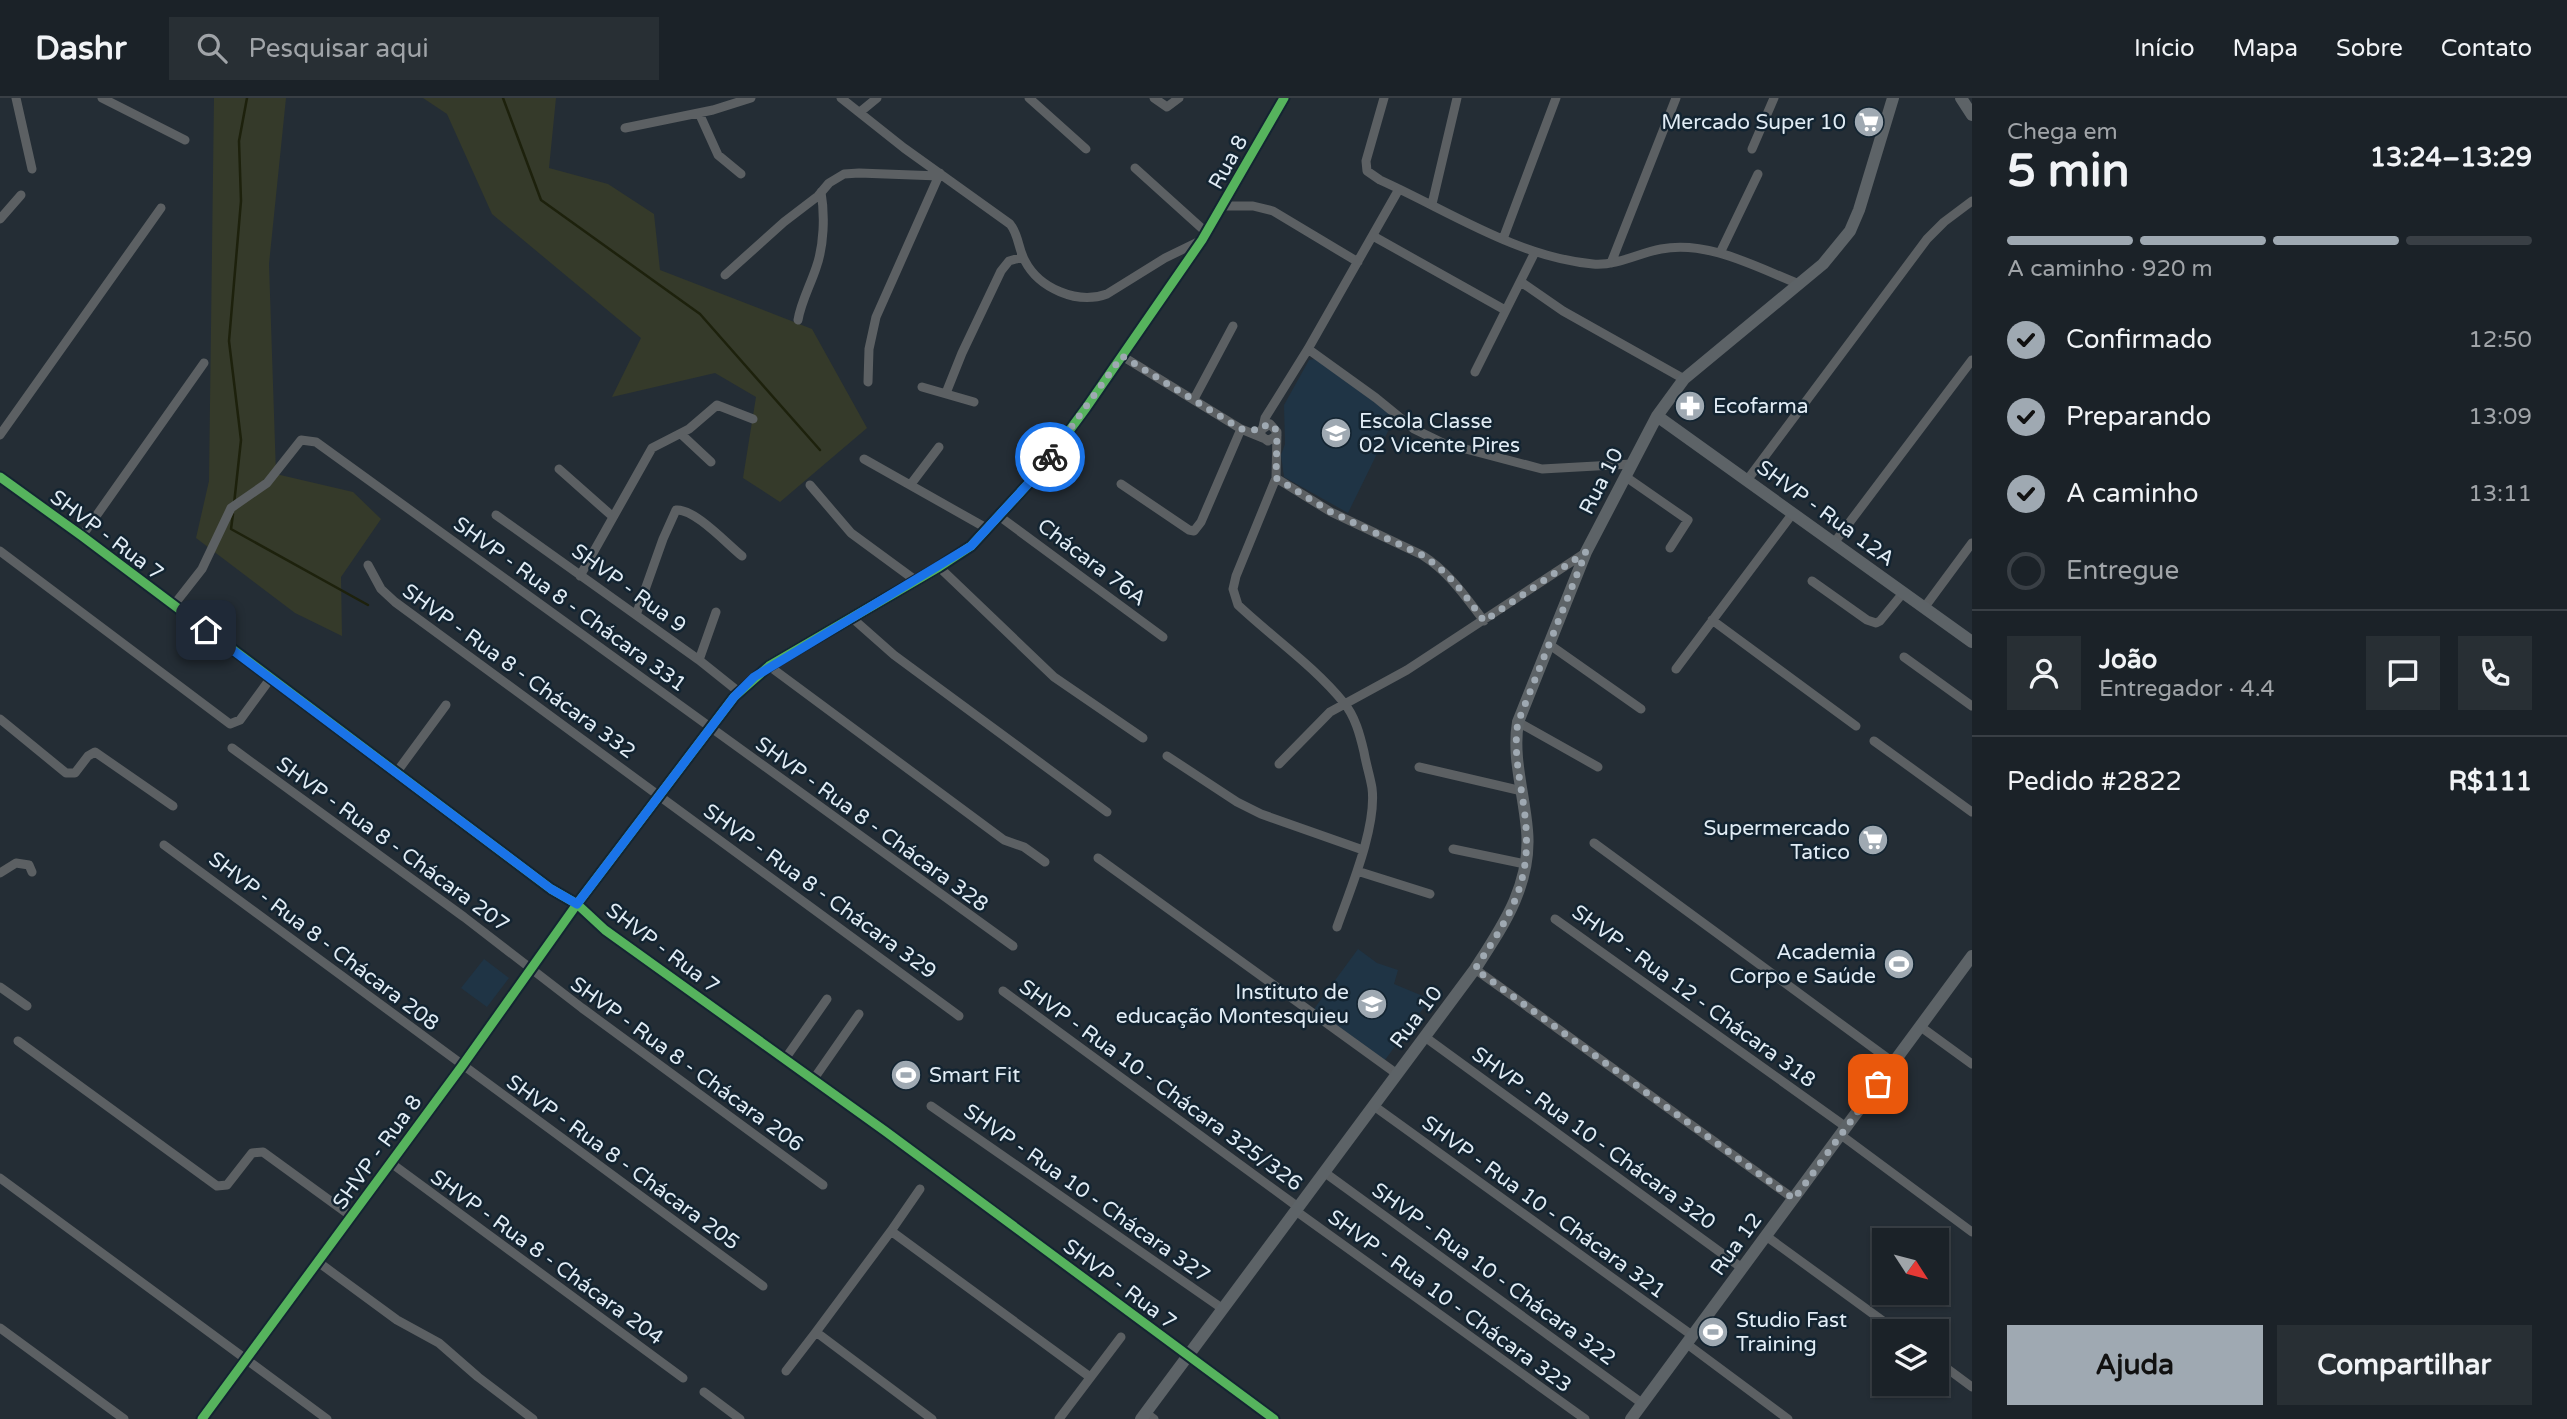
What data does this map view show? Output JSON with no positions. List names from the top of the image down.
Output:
{
  "streets": {
    "street": [
      "Rua 8",
      "Rua 10",
      "SHVP - Rua 12A",
      "SHVP - Rua 7",
      "Chácara 76A",
      "SHVP - Rua 9",
      "SHVP - Rua 8 - Chácara 331",
      "SHVP - Rua 8 - Chácara 332",
      "SHVP - Rua 8 - Chácara 328",
      "SHVP - Rua 8 - Chácara 207",
      "SHVP - Rua 8 - Chácara 329",
      "SHVP - Rua 8 - Chácara 208",
      "SHVP - Rua 12 - Chácara 318",
      "SHVP - Rua 8 - Chácara 206",
      "SHVP - Rua 10 - Chácara 325/326",
      "SHVP - Rua 10 - Chácara 320",
      "SHVP - Rua 8",
      "SHVP - Rua 8 - Chácara 205",
      "SHVP - Rua 10 - Chácara 327",
      "SHVP - Rua 10 - Chácara 321",
      "Rua 12",
      "SHVP - Rua 8 - Chácara 204",
      "SHVP - Rua 10 - Chácara 322",
      "SHVP - Rua 10 - Chácara 323"
    ]
  },
  "crossings": [
    ["Rua 8", "Chácara 76A"],
    ["Rua 8", "SHVP - Rua 8"],
    ["Rua 10", "SHVP - Rua 12A"],
    ["Rua 10", "SHVP - Rua 7"],
    ["Rua 10", "SHVP - Rua 10 - Chácara 325/326"],
    ["Rua 10", "SHVP - Rua 10 - Chácara 320"],
    ["Rua 10", "SHVP - Rua 10 - Chácara 327"],
    ["Rua 10", "SHVP - Rua 10 - Chácara 321"],
    ["Rua 10", "SHVP - Rua 10 - Chácara 322"],
    ["Rua 10", "SHVP - Rua 10 - Chácara 323"],
    ["SHVP - Rua 7", "SHVP - Rua 8 - Chácara 331"],
    ["SHVP - Rua 7", "SHVP - Rua 8"],
    ["SHVP - Rua 9", "SHVP - Rua 8"],
    ["SHVP - Rua 8 - Chácara 331", "SHVP - Rua 8 - Chácara 328"],
    ["SHVP - Rua 8 - Chácara 331", "SHVP - Rua 8"],
    ["SHVP - Rua 8 - Chácara 332", "SHVP - Rua 8 - Chácara 329"],
    ["SHVP - Rua 8 - Chácara 332", "SHVP - Rua 8"],
    ["SHVP - Rua 8 - Chácara 328", "SHVP - Rua 8"],
    ["SHVP - Rua 8 - Chácara 207", "SHVP - Rua 8 - Chácara 206"],
    ["SHVP - Rua 8 - Chácara 207", "SHVP - Rua 8"],
    ["SHVP - Rua 8 - Chácara 329", "SHVP - Rua 8"],
    ["SHVP - Rua 8 - Chácara 208", "SHVP - Rua 8"],
    ["SHVP - Rua 8 - Chácara 208", "SHVP - Rua 8 - Chácara 205"],
    ["SHVP - Rua 12 - Chácara 318", "Rua 12"],
    ["SHVP - Rua 8 - Chácara 206", "SHVP - Rua 8"],
    ["SHVP - Rua 10 - Chácara 325/326", "SHVP - Rua 10 - Chácara 323"],
    ["SHVP - Rua 10 - Chácara 320", "Rua 12"],
    ["SHVP - Rua 8", "SHVP - Rua 8 - Chácara 205"],
    ["SHVP - Rua 8", "SHVP - Rua 8 - Chácara 204"],
    ["SHVP - Rua 10 - Chácara 321", "Rua 12"],
    ["Rua 12", "SHVP - Rua 10 - Chácara 322"]
  ],
  "places": {
    "supermarket": ["Mercado Super 10", "Supermercado Tatico"],
    "pharmacy": ["Ecofarma"],
    "school or university": ["Escola Classe 02 Vicente Pires", "Instituto de educação Montesquieu"],
    "sports": ["Academia Corpo e Saúde", "Smart Fit", "Studio Fast Training"]
  },
  "north": "bottom right",
  "page": {
    "header": "Dashr",
    "search": "Pesquisar aqui",
    "nav": [
      "Início",
      "Mapa",
      "Sobre",
      "Contato"
    ],
    "heading": ["5 min", "Chega em", "13:24–13:29"],
    "panel": [
      "João",
      "Entregador · 4.4",
      "Pedido #2822",
      "R$111"
    ],
    "bar": "A caminho · 920 m",
    "list": [
      ["Confirmado", "12:50"],
      ["Preparando", "13:09"],
      ["A caminho", "13:11"],
      "Entregue"
    ],
    "buttons": ["Ajuda", "Compartilhar"]
  }
}
